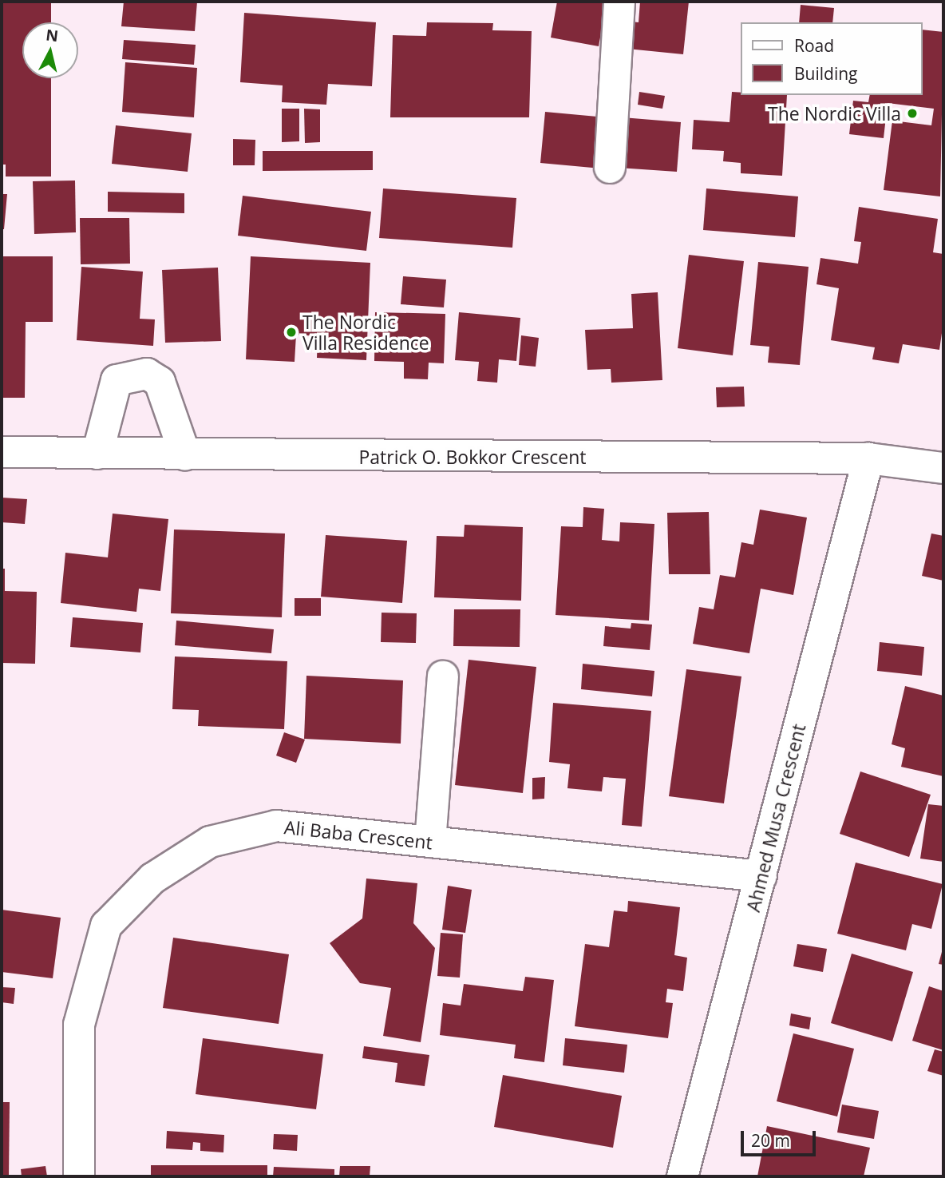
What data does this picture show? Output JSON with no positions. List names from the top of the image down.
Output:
{
  "streets": {
    "street": ["Patrick O. Bokkor Crescent", "Ahmed Musa Crescent", "Ali Baba Crescent"]
  },
  "crossings": [
    ["Patrick O. Bokkor Crescent", "Ahmed Musa Crescent"],
    ["Ahmed Musa Crescent", "Ali Baba Crescent"]
  ],
  "places": ["The Nordic Villa", "The Nordic Villa Residence"],
  "legend": ["Road", "Building"],
  "scale_bar": "20 m",
  "north": "top"
}
